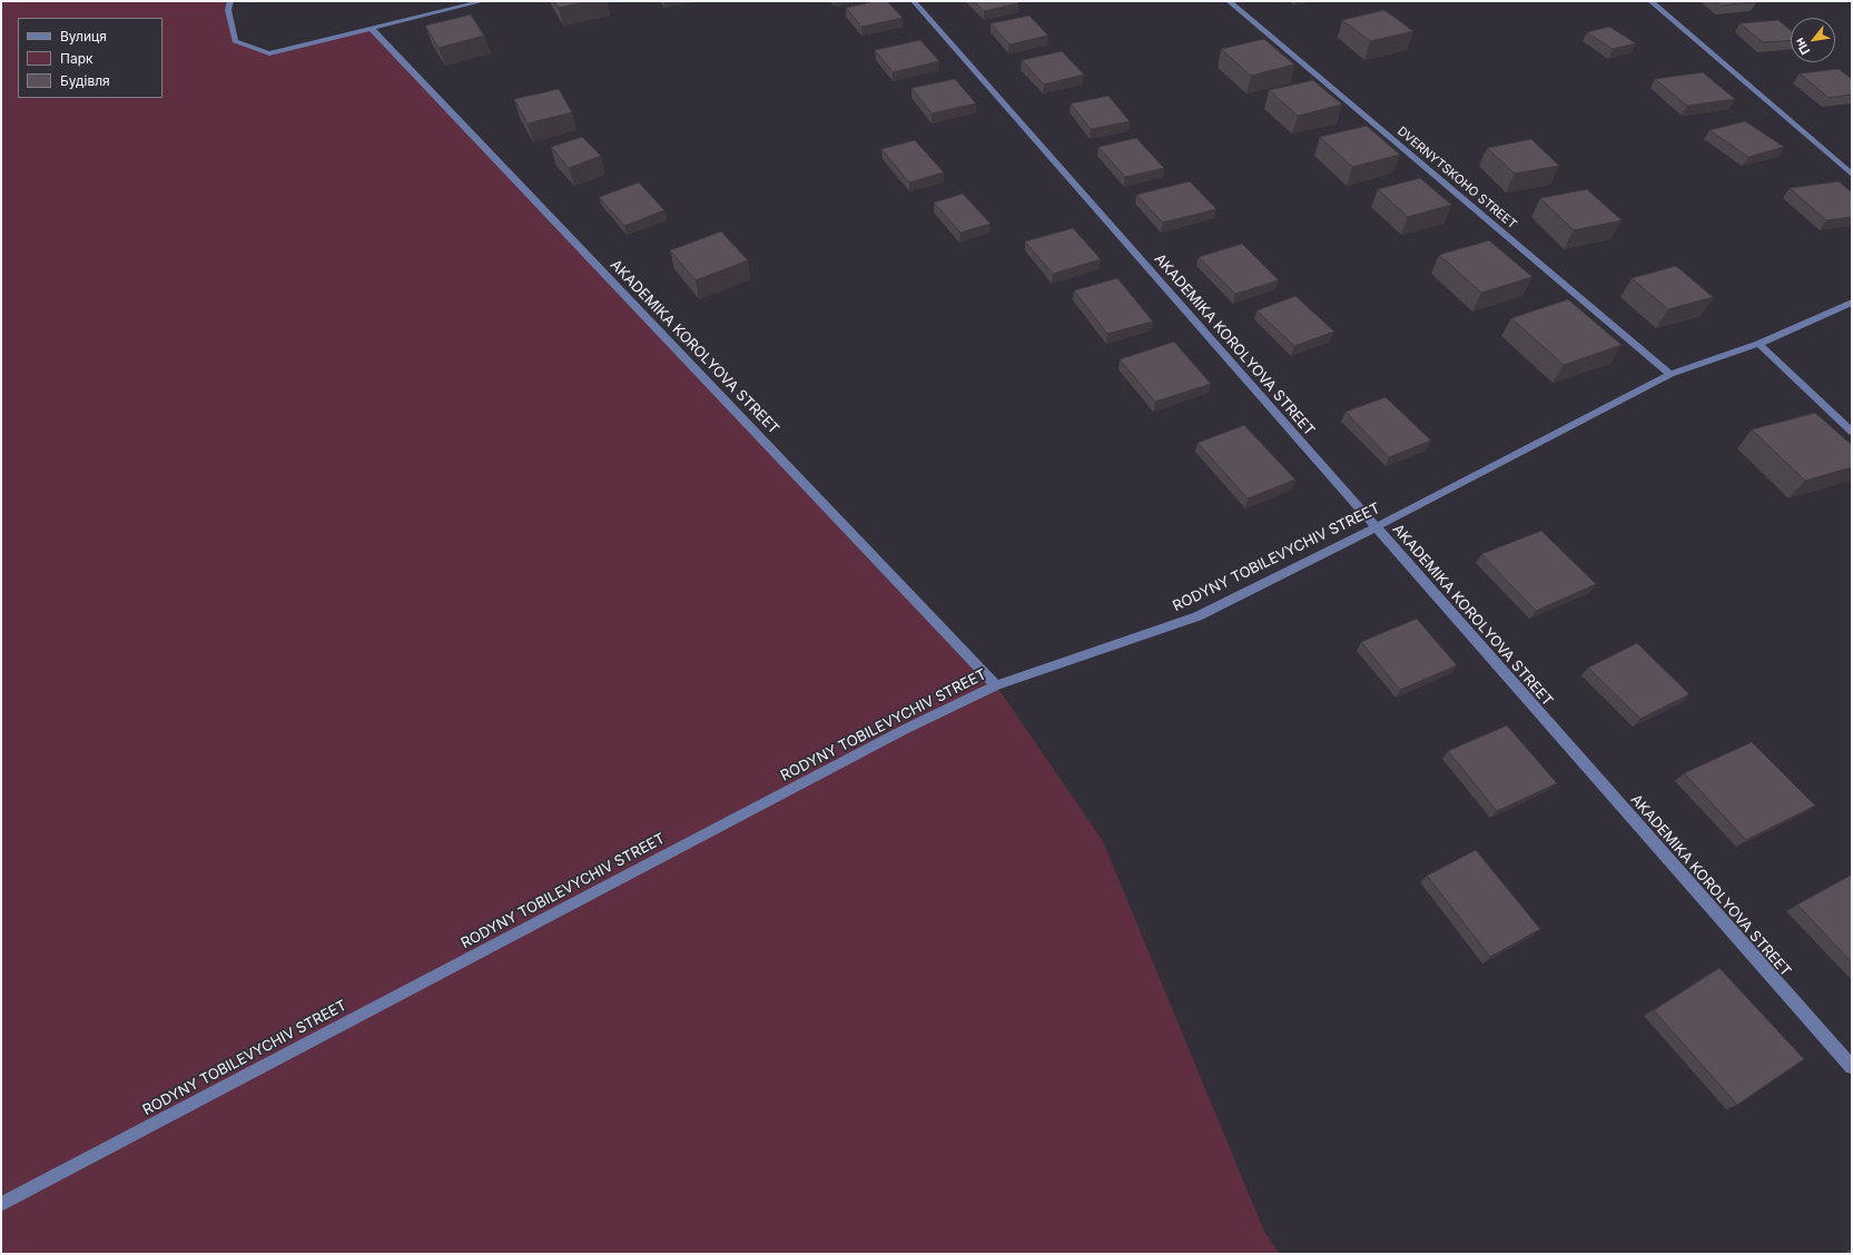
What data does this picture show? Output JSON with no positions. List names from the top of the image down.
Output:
{
  "streets": {
    "street": ["DVERNYTSKOHO STREET", "AKADEMIKA KOROLYOVA STREET", "RODYNY TOBILEVYCHIV STREET"]
  },
  "crossings": [
    ["DVERNYTSKOHO STREET", "RODYNY TOBILEVYCHIV STREET"],
    ["AKADEMIKA KOROLYOVA STREET", "RODYNY TOBILEVYCHIV STREET"]
  ],
  "legend": ["Вулиця", "Парк", "Будівля"],
  "north": "bottom left"
}
